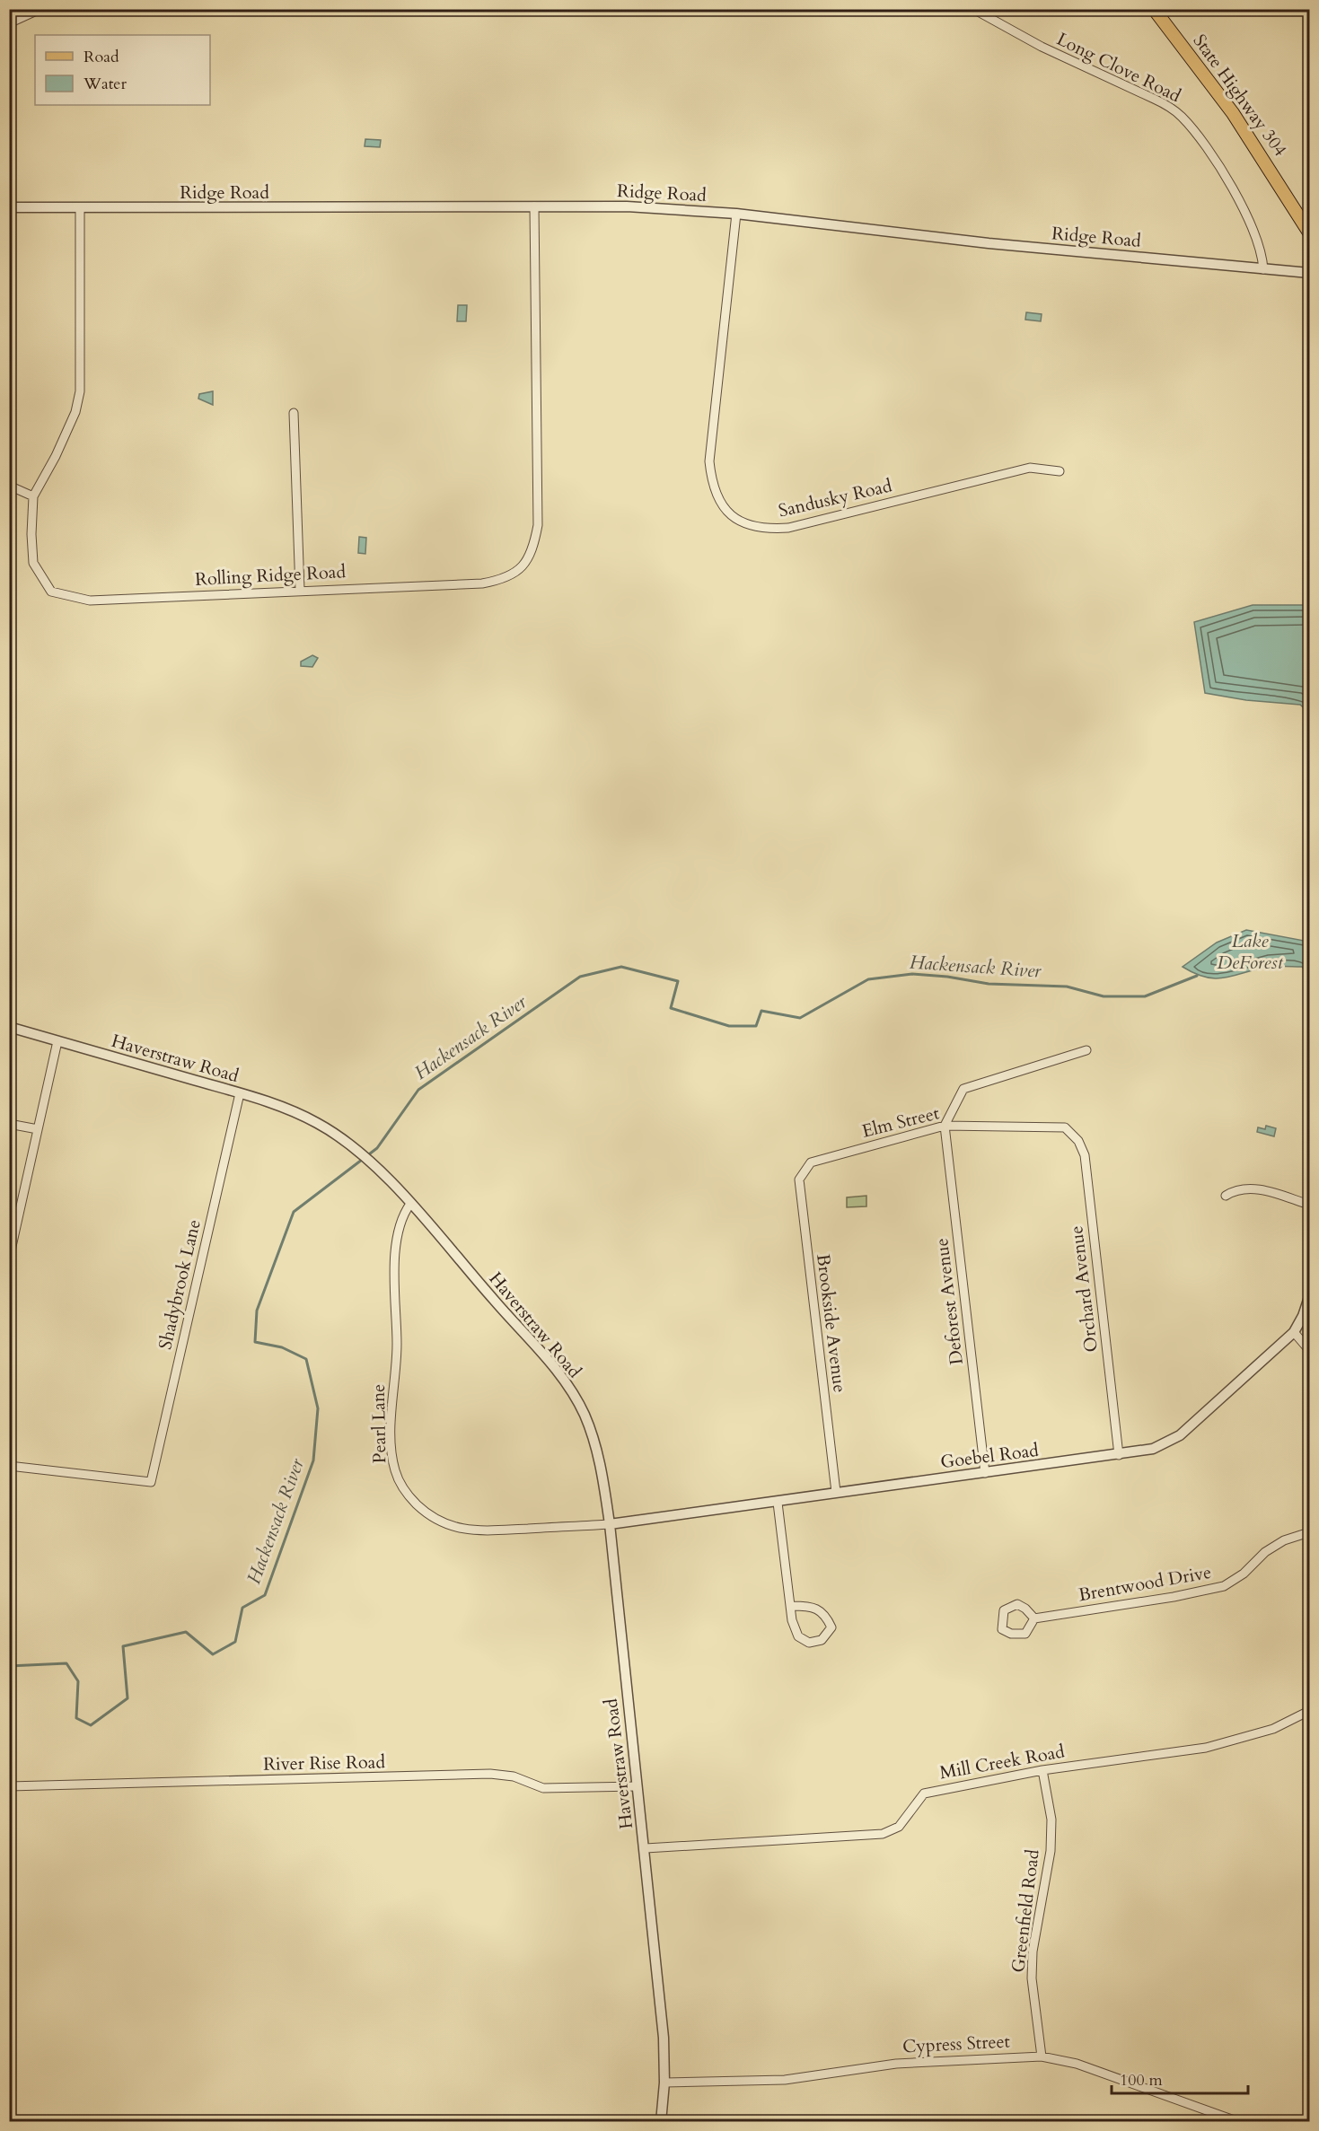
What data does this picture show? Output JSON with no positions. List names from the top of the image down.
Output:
{
  "streets": {
    "main road": ["State Highway 304"],
    "street": [
      "Long Clove Road",
      "Ridge Road",
      "Sandusky Road",
      "Rolling Ridge Road",
      "Haverstraw Road",
      "Elm Street",
      "Shadybrook Lane",
      "Orchard Avenue",
      "Deforest Avenue",
      "Brookside Avenue",
      "Pearl Lane",
      "Goebel Road",
      "Brentwood Drive",
      "Mill Creek Road",
      "River Rise Road",
      "Greenfield Road",
      "Cypress Street"
    ]
  },
  "crossings": [
    ["Long Clove Road", "Ridge Road"],
    ["Ridge Road", "Sandusky Road"],
    ["Ridge Road", "Rolling Ridge Road"],
    ["Haverstraw Road", "Shadybrook Lane"],
    ["Haverstraw Road", "Pearl Lane"],
    ["Haverstraw Road", "Goebel Road"],
    ["Haverstraw Road", "Mill Creek Road"],
    ["Haverstraw Road", "River Rise Road"],
    ["Haverstraw Road", "Cypress Street"],
    ["Elm Street", "Orchard Avenue"],
    ["Elm Street", "Deforest Avenue"],
    ["Elm Street", "Brookside Avenue"],
    ["Orchard Avenue", "Goebel Road"],
    ["Deforest Avenue", "Goebel Road"],
    ["Brookside Avenue", "Goebel Road"],
    ["Pearl Lane", "Goebel Road"],
    ["Mill Creek Road", "Greenfield Road"],
    ["Greenfield Road", "Cypress Street"]
  ],
  "water": ["Lake DeForest", "Hackensack River"],
  "legend": ["Road", "Water"],
  "scale_bar": "100 m"
}
